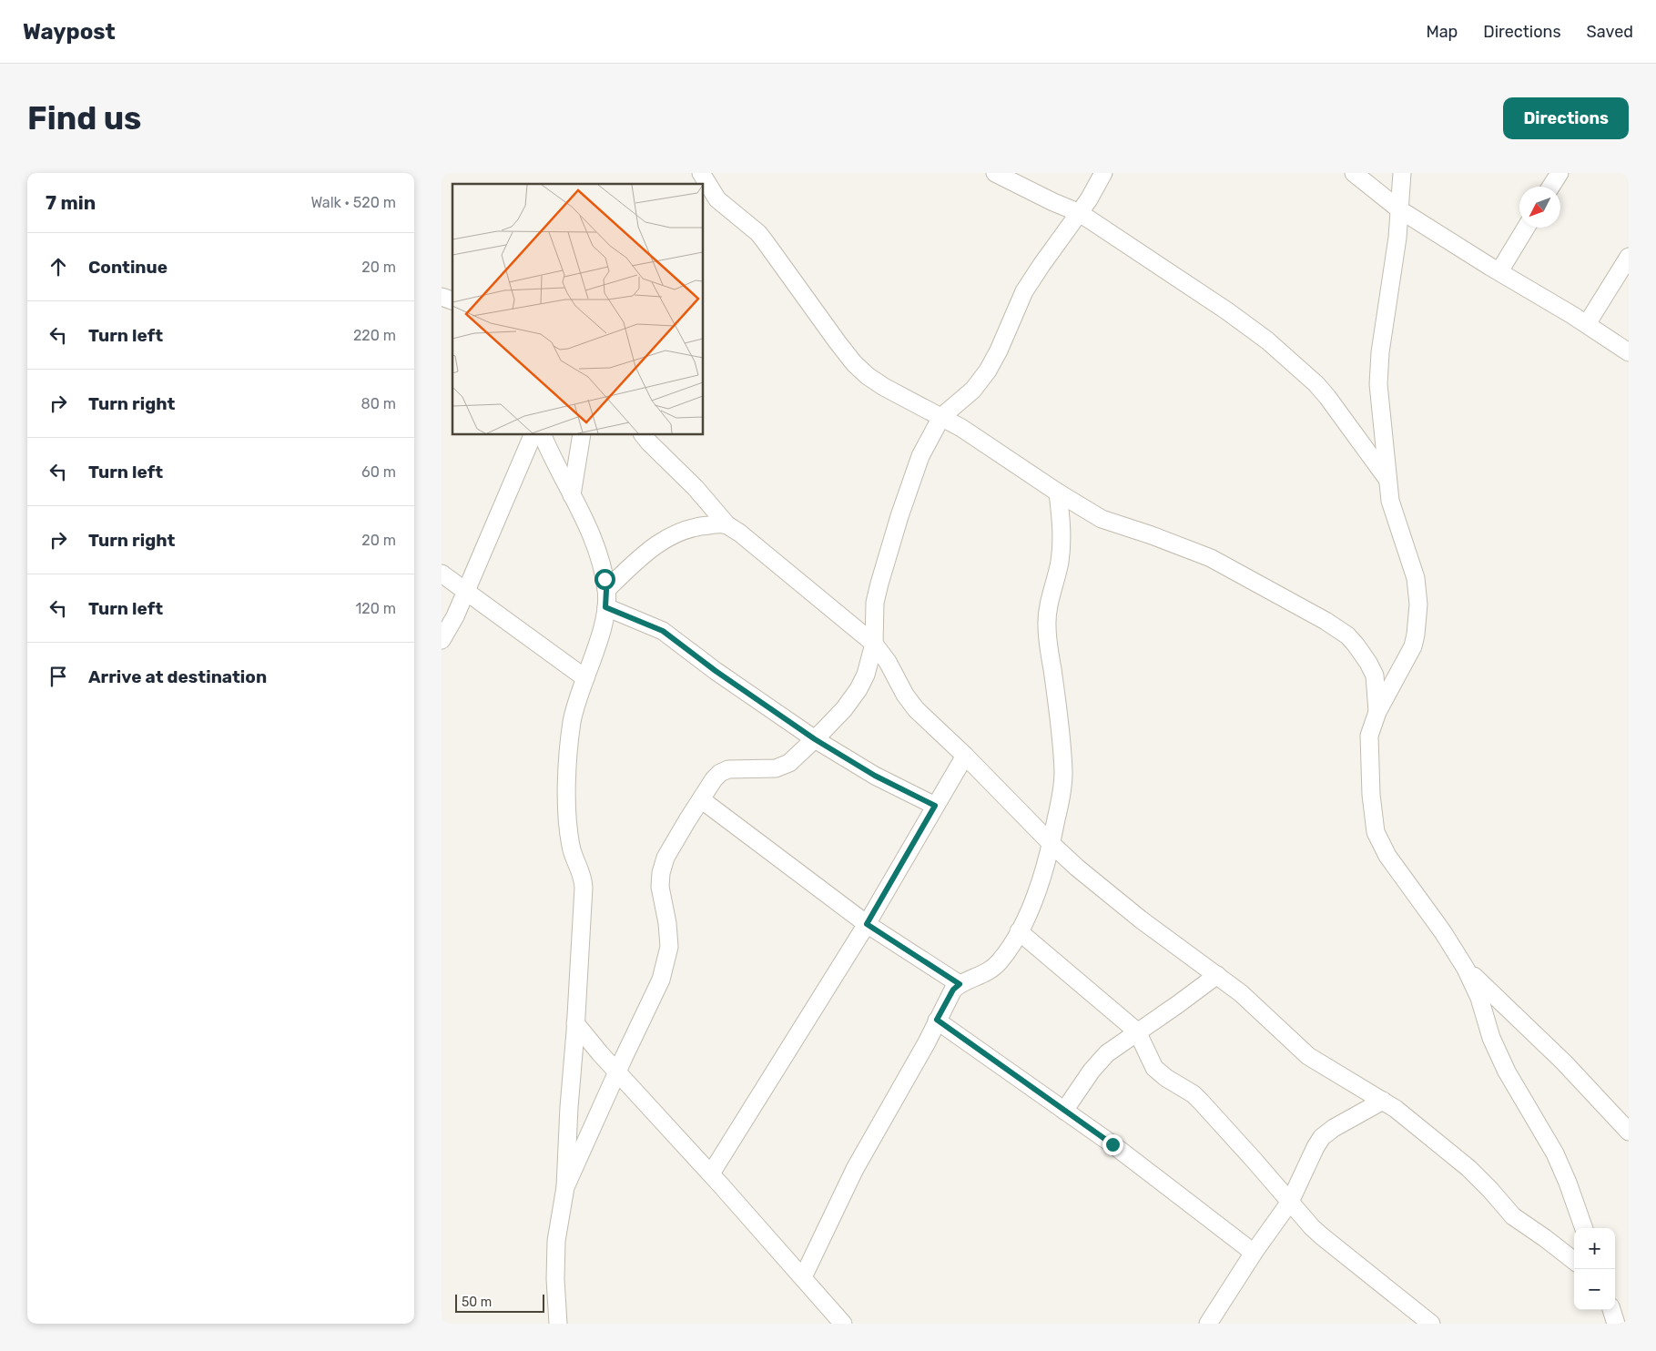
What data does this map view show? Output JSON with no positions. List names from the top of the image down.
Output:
{
  "scale_bar": "50 m",
  "north": "bottom left",
  "page": {
    "header": "Waypost",
    "nav": ["Map", "Directions", "Saved"],
    "buttons": "Directions",
    "title": "Find us",
    "heading": ["7 min", "Walk · 520 m"],
    "list": [
      ["Continue", "20 m"],
      ["Turn left", "220 m"],
      ["Turn right", "80 m"],
      ["Turn left", "60 m"],
      ["Turn right", "20 m"],
      ["Turn left", "120 m"],
      "Arrive at destination"
    ],
    "map_buttons": ["+", "−"],
    "scale": "50 m"
  }
}
